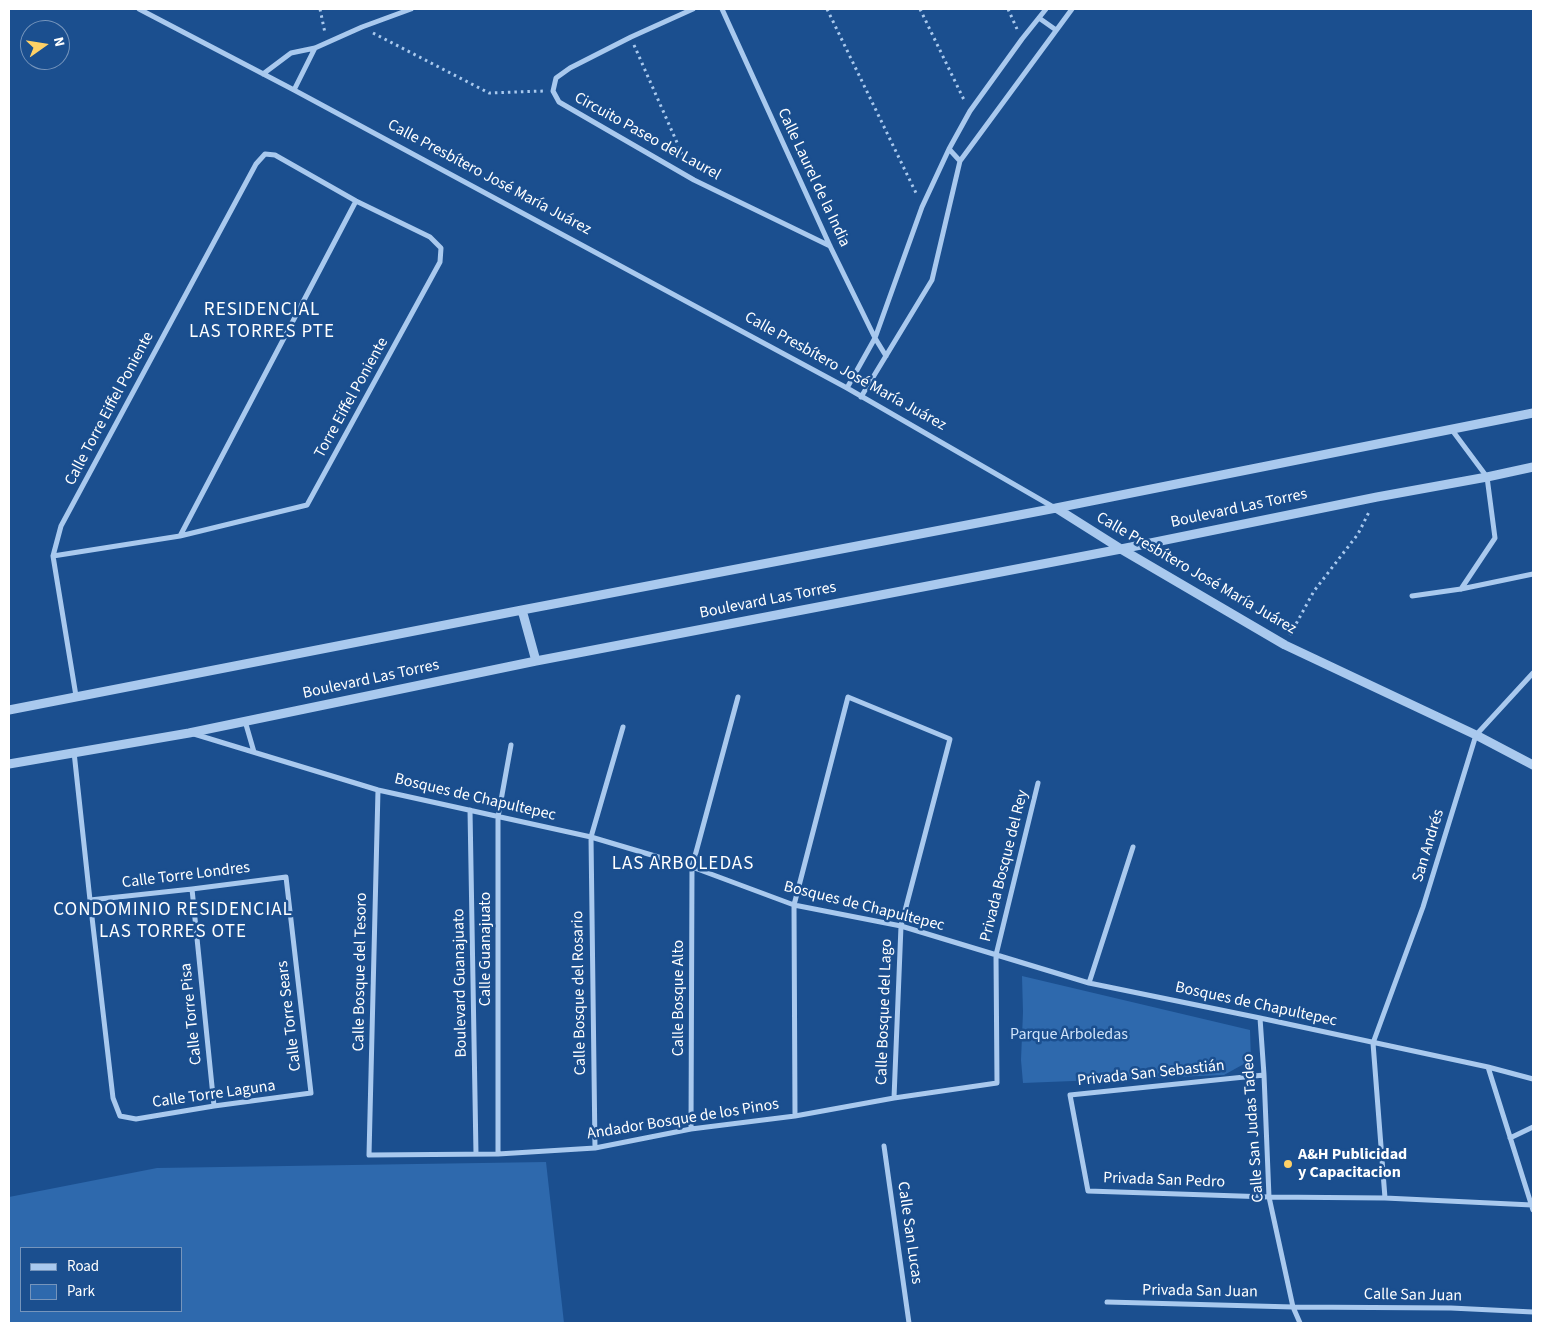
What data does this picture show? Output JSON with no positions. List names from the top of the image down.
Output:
{
  "streets": {
    "street": [
      "Circuito Paseo del Laurel",
      "Calle Presbítero José María Juárez",
      "Calle Laurel de la India",
      "Torre Eiffel Poniente",
      "Calle Torre Eiffel Poniente",
      "Boulevard Las Torres",
      "Bosques de Chapultepec",
      "San Andrés",
      "Privada Bosque del Rey",
      "Calle Torre Londres",
      "Calle Guanajuato",
      "Calle Bosque del Tesoro",
      "Boulevard Guanajuato",
      "Calle Bosque del Rosario",
      "Calle Bosque Alto",
      "Calle Bosque del Lago",
      "Calle Torre Pisa",
      "Calle Torre Sears",
      "Privada San Sebastián",
      "Calle Torre Laguna",
      "Andador Bosque de los Pinos",
      "Calle San Judas Tadeo",
      "Privada San Pedro",
      "Calle San Lucas",
      "Privada San Juan",
      "Calle San Juan"
    ]
  },
  "crossings": [
    ["Circuito Paseo del Laurel", "Calle Laurel de la India"],
    ["Calle Presbítero José María Juárez", "Boulevard Las Torres"],
    ["Calle Presbítero José María Juárez", "San Andrés"],
    ["Torre Eiffel Poniente", "Calle Torre Eiffel Poniente"],
    ["Boulevard Las Torres", "Bosques de Chapultepec"],
    ["Bosques de Chapultepec", "San Andrés"],
    ["Bosques de Chapultepec", "Privada Bosque del Rey"],
    ["Bosques de Chapultepec", "Calle Guanajuato"],
    ["Bosques de Chapultepec", "Calle Bosque del Tesoro"],
    ["Bosques de Chapultepec", "Boulevard Guanajuato"],
    ["Bosques de Chapultepec", "Calle Bosque del Rosario"],
    ["Bosques de Chapultepec", "Calle Bosque Alto"],
    ["Bosques de Chapultepec", "Calle Bosque del Lago"],
    ["Bosques de Chapultepec", "Calle San Judas Tadeo"],
    ["Privada Bosque del Rey", "Andador Bosque de los Pinos"],
    ["Calle Torre Londres", "Calle Torre Pisa"],
    ["Calle Torre Londres", "Calle Torre Sears"],
    ["Calle Torre Londres", "Calle Torre Laguna"],
    ["Calle Guanajuato", "Andador Bosque de los Pinos"],
    ["Calle Bosque del Tesoro", "Andador Bosque de los Pinos"],
    ["Boulevard Guanajuato", "Andador Bosque de los Pinos"],
    ["Calle Bosque del Rosario", "Andador Bosque de los Pinos"],
    ["Calle Bosque Alto", "Andador Bosque de los Pinos"],
    ["Calle Bosque del Lago", "Andador Bosque de los Pinos"],
    ["Calle Torre Pisa", "Calle Torre Laguna"],
    ["Calle Torre Sears", "Calle Torre Laguna"],
    ["Privada San Sebastián", "Calle San Judas Tadeo"],
    ["Privada San Sebastián", "Privada San Pedro"],
    ["Calle San Judas Tadeo", "Privada San Pedro"],
    ["Calle San Judas Tadeo", "Privada San Juan"],
    ["Calle San Judas Tadeo", "Calle San Juan"],
    ["Privada San Juan", "Calle San Juan"]
  ],
  "districts": ["RESIDENCIAL LAS TORRES PTE", "LAS ARBOLEDAS", "CONDOMINIO RESIDENCIAL LAS TORRES OTE"],
  "parks": ["Parque Arboledas"],
  "places": ["A&H Publicidad y Capacitacion"],
  "legend": ["Road", "Park"],
  "north": "right"
}
